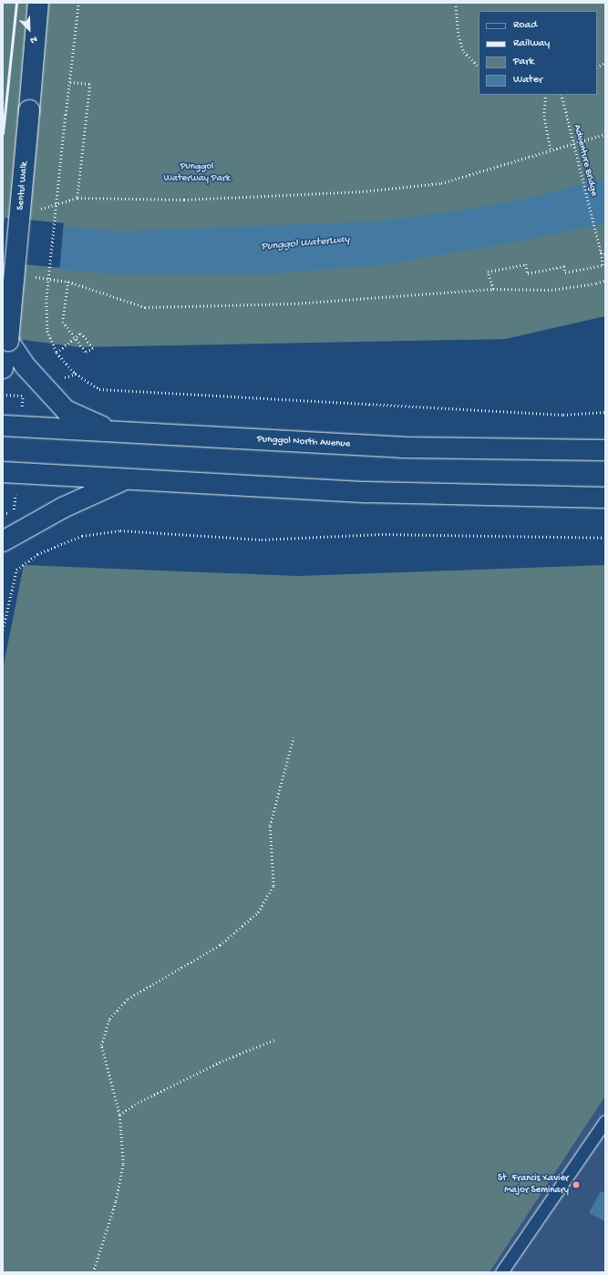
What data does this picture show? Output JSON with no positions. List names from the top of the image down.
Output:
{
  "streets": {
    "main road": ["Sentul Walk", "Punggol North Avenue"],
    "path": ["Adventure Bridge"]
  },
  "water": ["Punggol Waterway"],
  "parks": ["Punggol Waterway Park"],
  "places": ["St. Francis Xavier Major Seminary"],
  "legend": [
    "Road",
    "Railway",
    "Park",
    "Water"
  ],
  "north": "bottom right"
}
